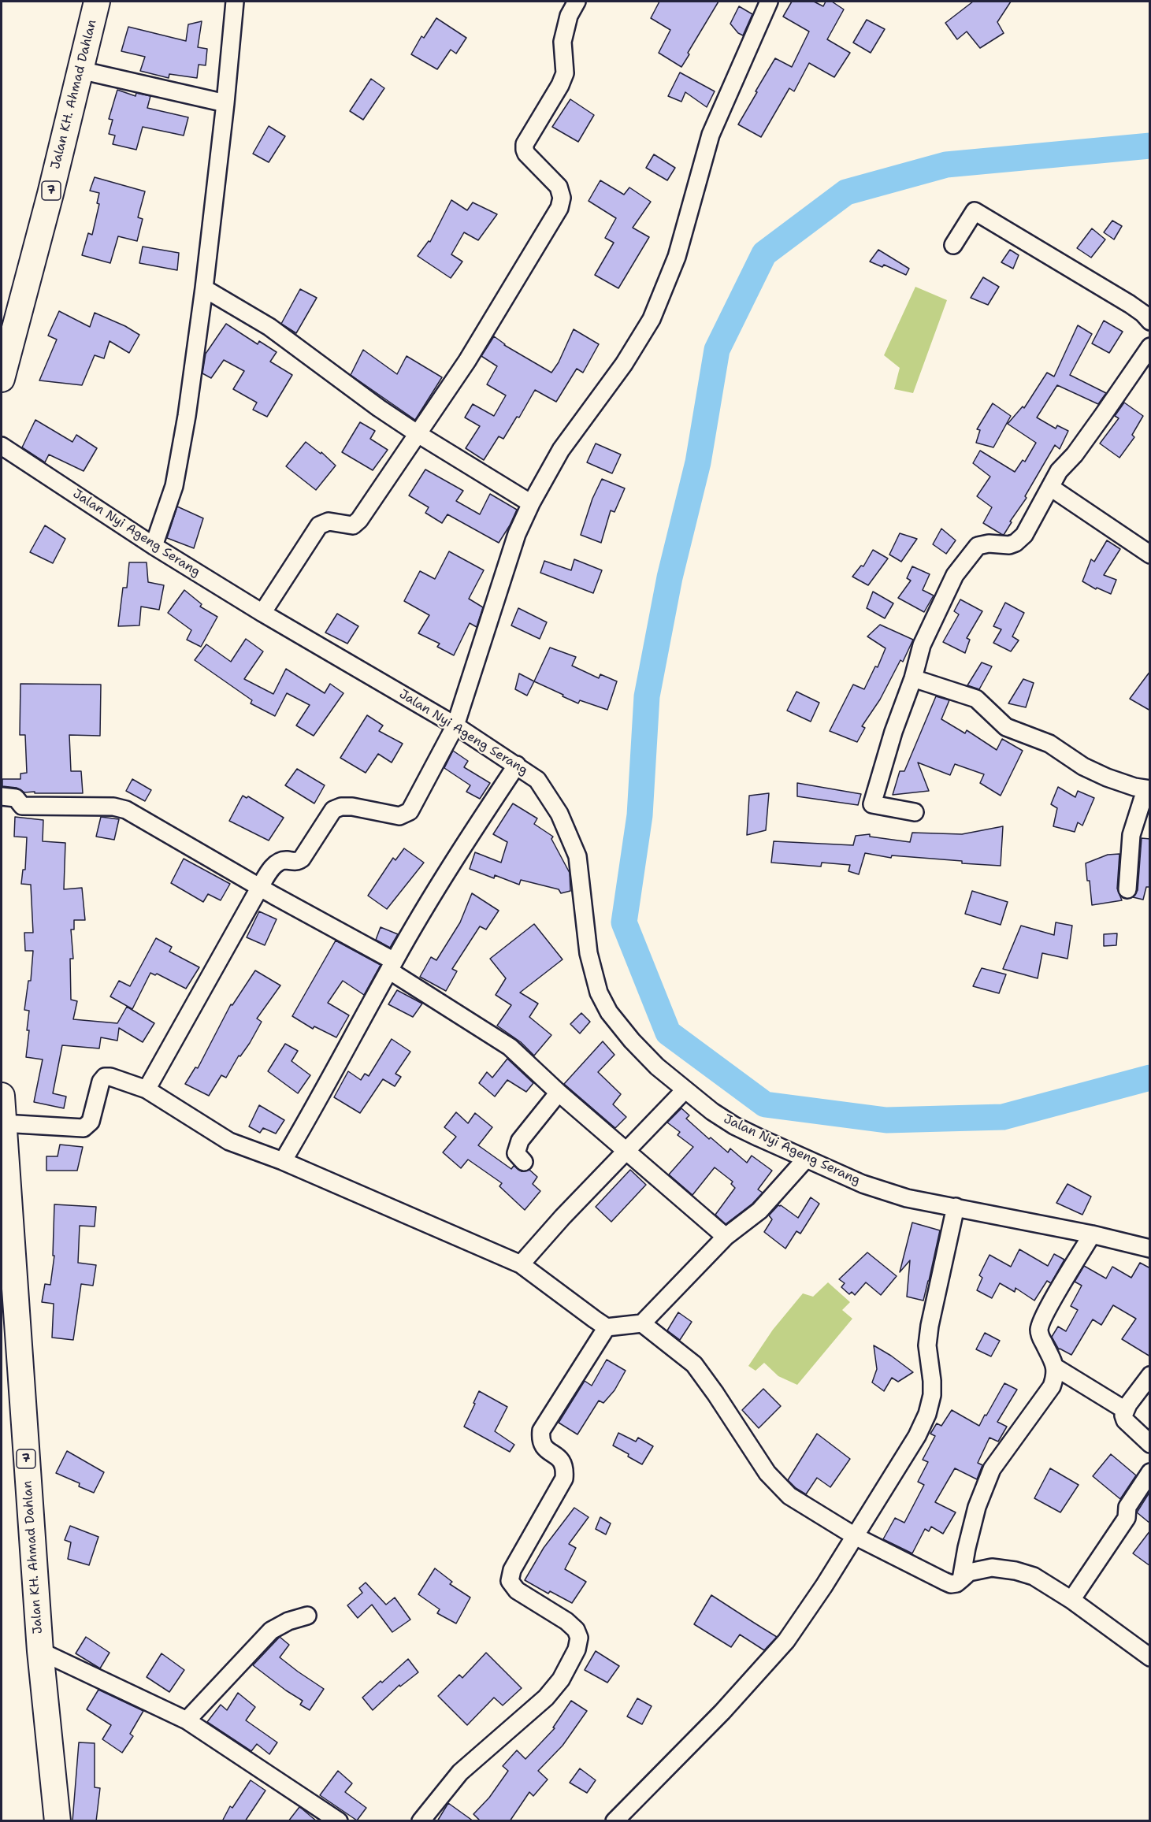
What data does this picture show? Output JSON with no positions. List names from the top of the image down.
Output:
{
  "streets": {
    "highway": ["Jalan KH. Ahmad Dahlan", "7"],
    "street": ["Jalan Nyi Ageng Serang"]
  }
}
